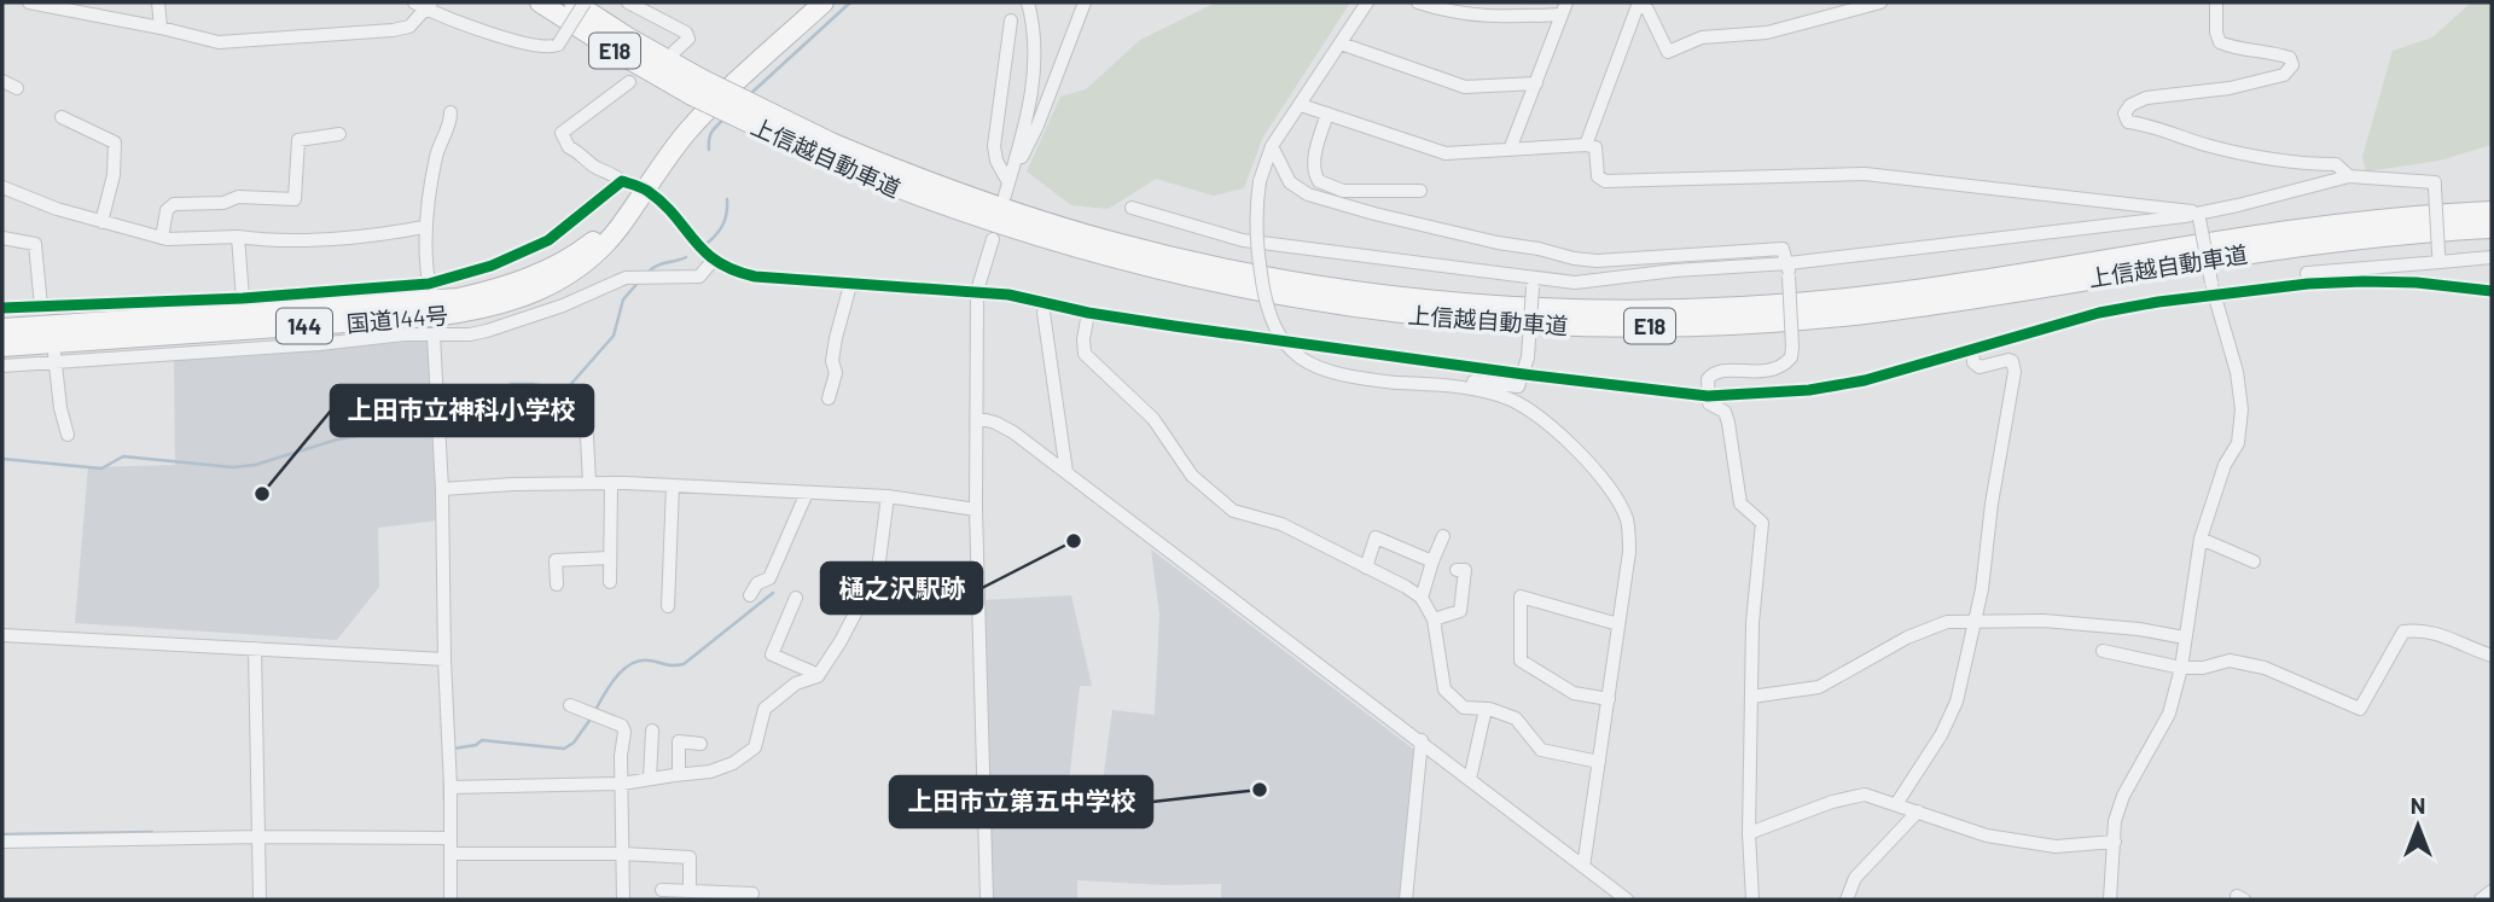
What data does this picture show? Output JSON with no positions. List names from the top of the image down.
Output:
{
  "streets": {
    "highway": [
      "E18",
      "上信越自動車道",
      "国道144号",
      "144"
    ]
  },
  "places": ["上田市立神科小学校", "樋之沢駅跡", "上田市立第五中学校"],
  "north": "top"
}
